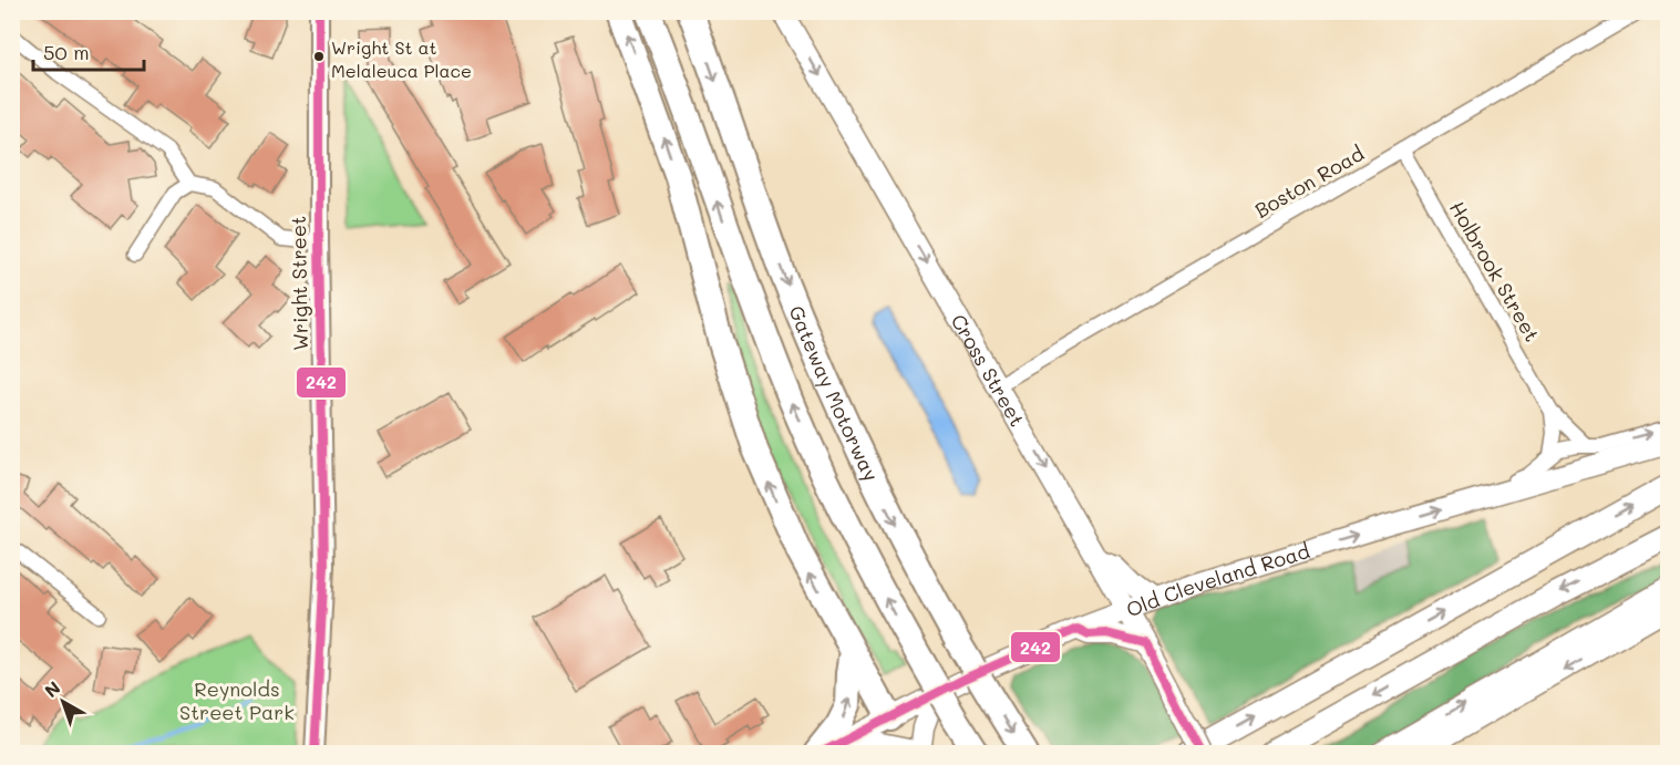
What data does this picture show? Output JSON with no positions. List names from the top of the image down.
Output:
{
  "streets": {
    "highway": ["Gateway Motorway"],
    "main road": ["Cross Street", "Old Cleveland Road"],
    "street": ["Boston Road", "Holbrook Street", "Wright Street"]
  },
  "crossings": [
    ["Boston Road", "Holbrook Street"],
    ["Boston Road", "Cross Street"],
    ["Holbrook Street", "Old Cleveland Road"],
    ["Cross Street", "Old Cleveland Road"]
  ],
  "one_way": ["Cross Street", "Old Cleveland Road"],
  "parks": ["Reynolds Street Park"],
  "places": ["Wright St at Melaleuca Place"],
  "lines": ["transit line 242"],
  "scale_bar": "50 m",
  "north": "top left"
}
